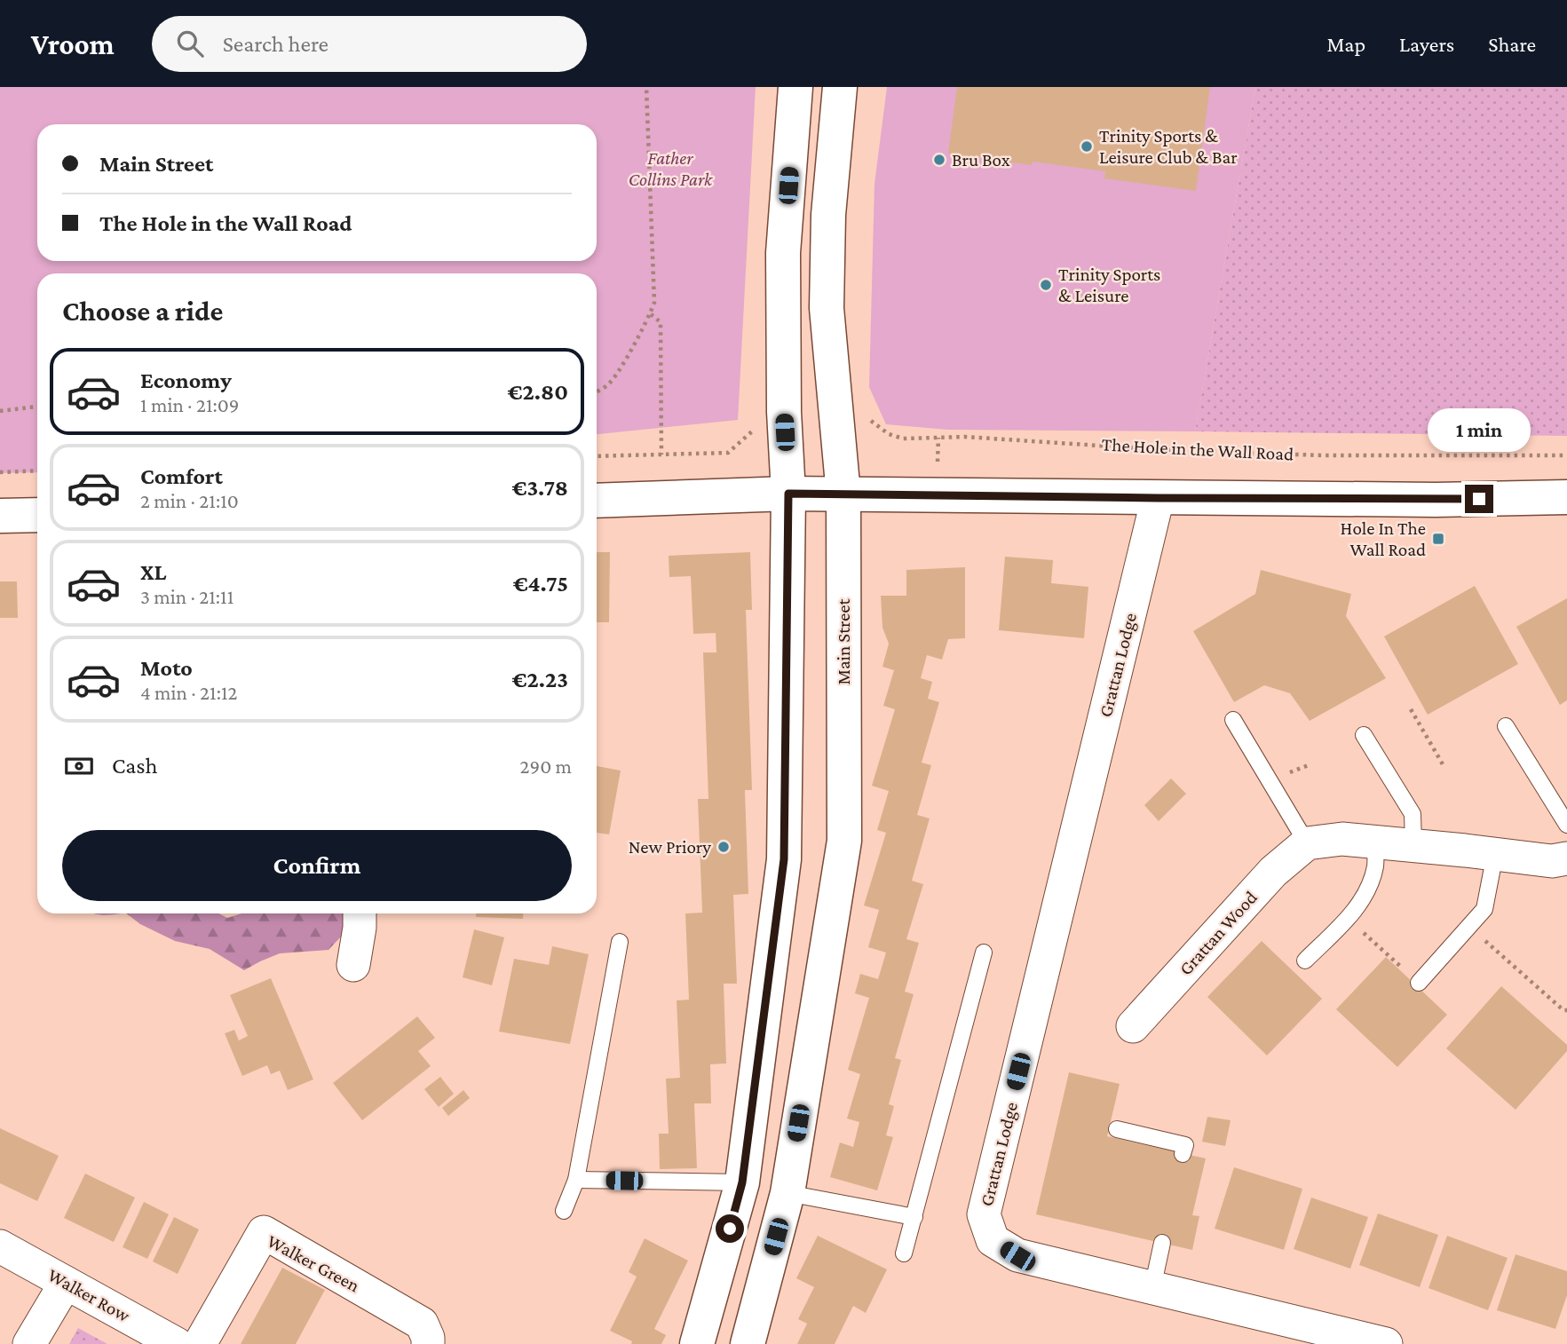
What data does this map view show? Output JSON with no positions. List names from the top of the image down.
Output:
{
  "streets": {
    "street": [
      "Main Street",
      "Grattan Lodge",
      "Grattan Wood",
      "Walker Green",
      "Walker Row"
    ],
    "path": ["The Hole in the Wall Road"]
  },
  "parks": ["Father Collins Park"],
  "places": {
    "other": [
      "Trinity Sports & Leisure Club & Bar",
      "Bru Box",
      "Trinity Sports & Leisure",
      "New Priory"
    ],
    "transit": ["Hole In The Wall Road"]
  },
  "page": {
    "header": "Vroom",
    "search": "Search here",
    "nav": ["Map", "Layers", "Share"],
    "banner": ["Main Street", "The Hole in the Wall Road"],
    "heading": "Choose a ride",
    "list": [
      {
        "name": "Economy",
        "note": "1 min · 21:09",
        "value": "€2.80"
      },
      {
        "name": "Comfort",
        "note": "2 min · 21:10",
        "value": "€3.78"
      },
      {
        "name": "XL",
        "note": "3 min · 21:11",
        "value": "€4.75"
      },
      {
        "name": "Moto",
        "note": "4 min · 21:12",
        "value": "€2.23"
      }
    ],
    "bubble": "1 min",
    "pay": ["Cash", "290 m"],
    "buttons": "Confirm"
  }
}
